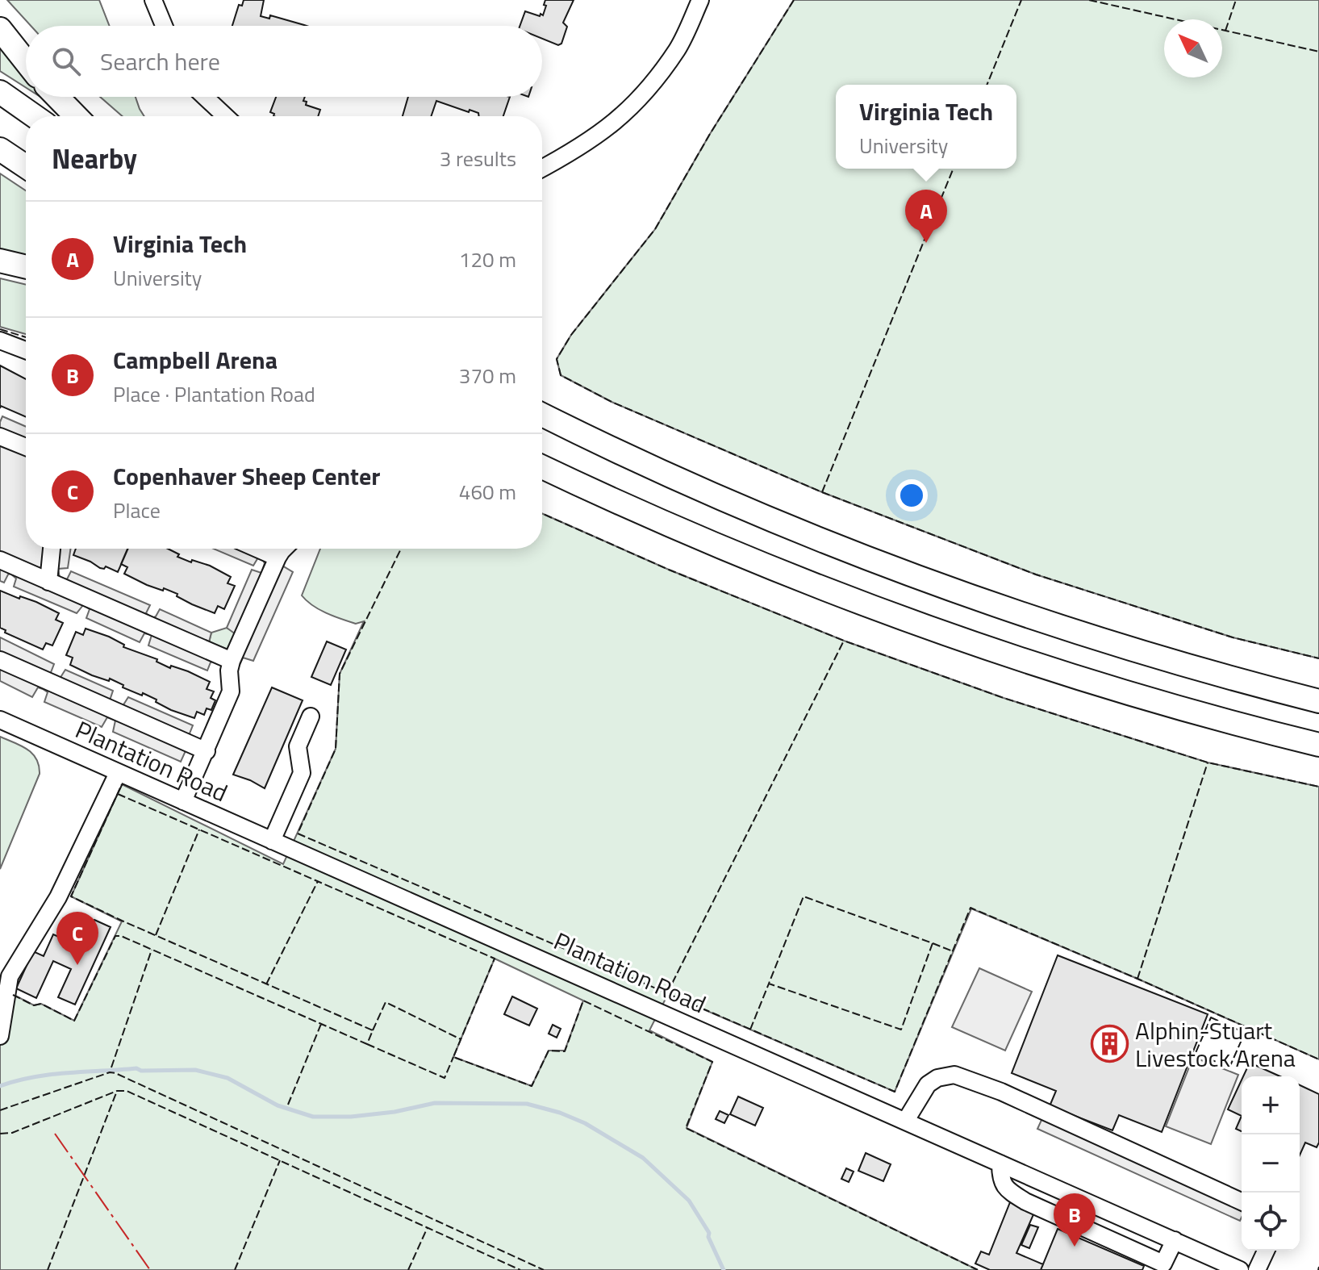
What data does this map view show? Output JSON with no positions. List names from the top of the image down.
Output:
{
  "streets": {
    "street": ["Plantation Road"]
  },
  "places": {
    "building": ["Alphin-Stuart Livestock Arena"]
  },
  "north": "top left",
  "page": {
    "search": "Search here",
    "popup": ["Virginia Tech", "University"],
    "heading": ["Nearby", "3 results"],
    "pins": ["A", "C", "B"],
    "list": [
      {
        "mark": "A",
        "name": "Virginia Tech",
        "note": "University",
        "value": "120 m"
      },
      {
        "mark": "B",
        "name": "Campbell Arena",
        "note": "Place · Plantation Road",
        "value": "370 m"
      },
      {
        "mark": "C",
        "name": "Copenhaver Sheep Center",
        "note": "Place",
        "value": "460 m"
      }
    ],
    "map_buttons": ["+", "−"]
  }
}
